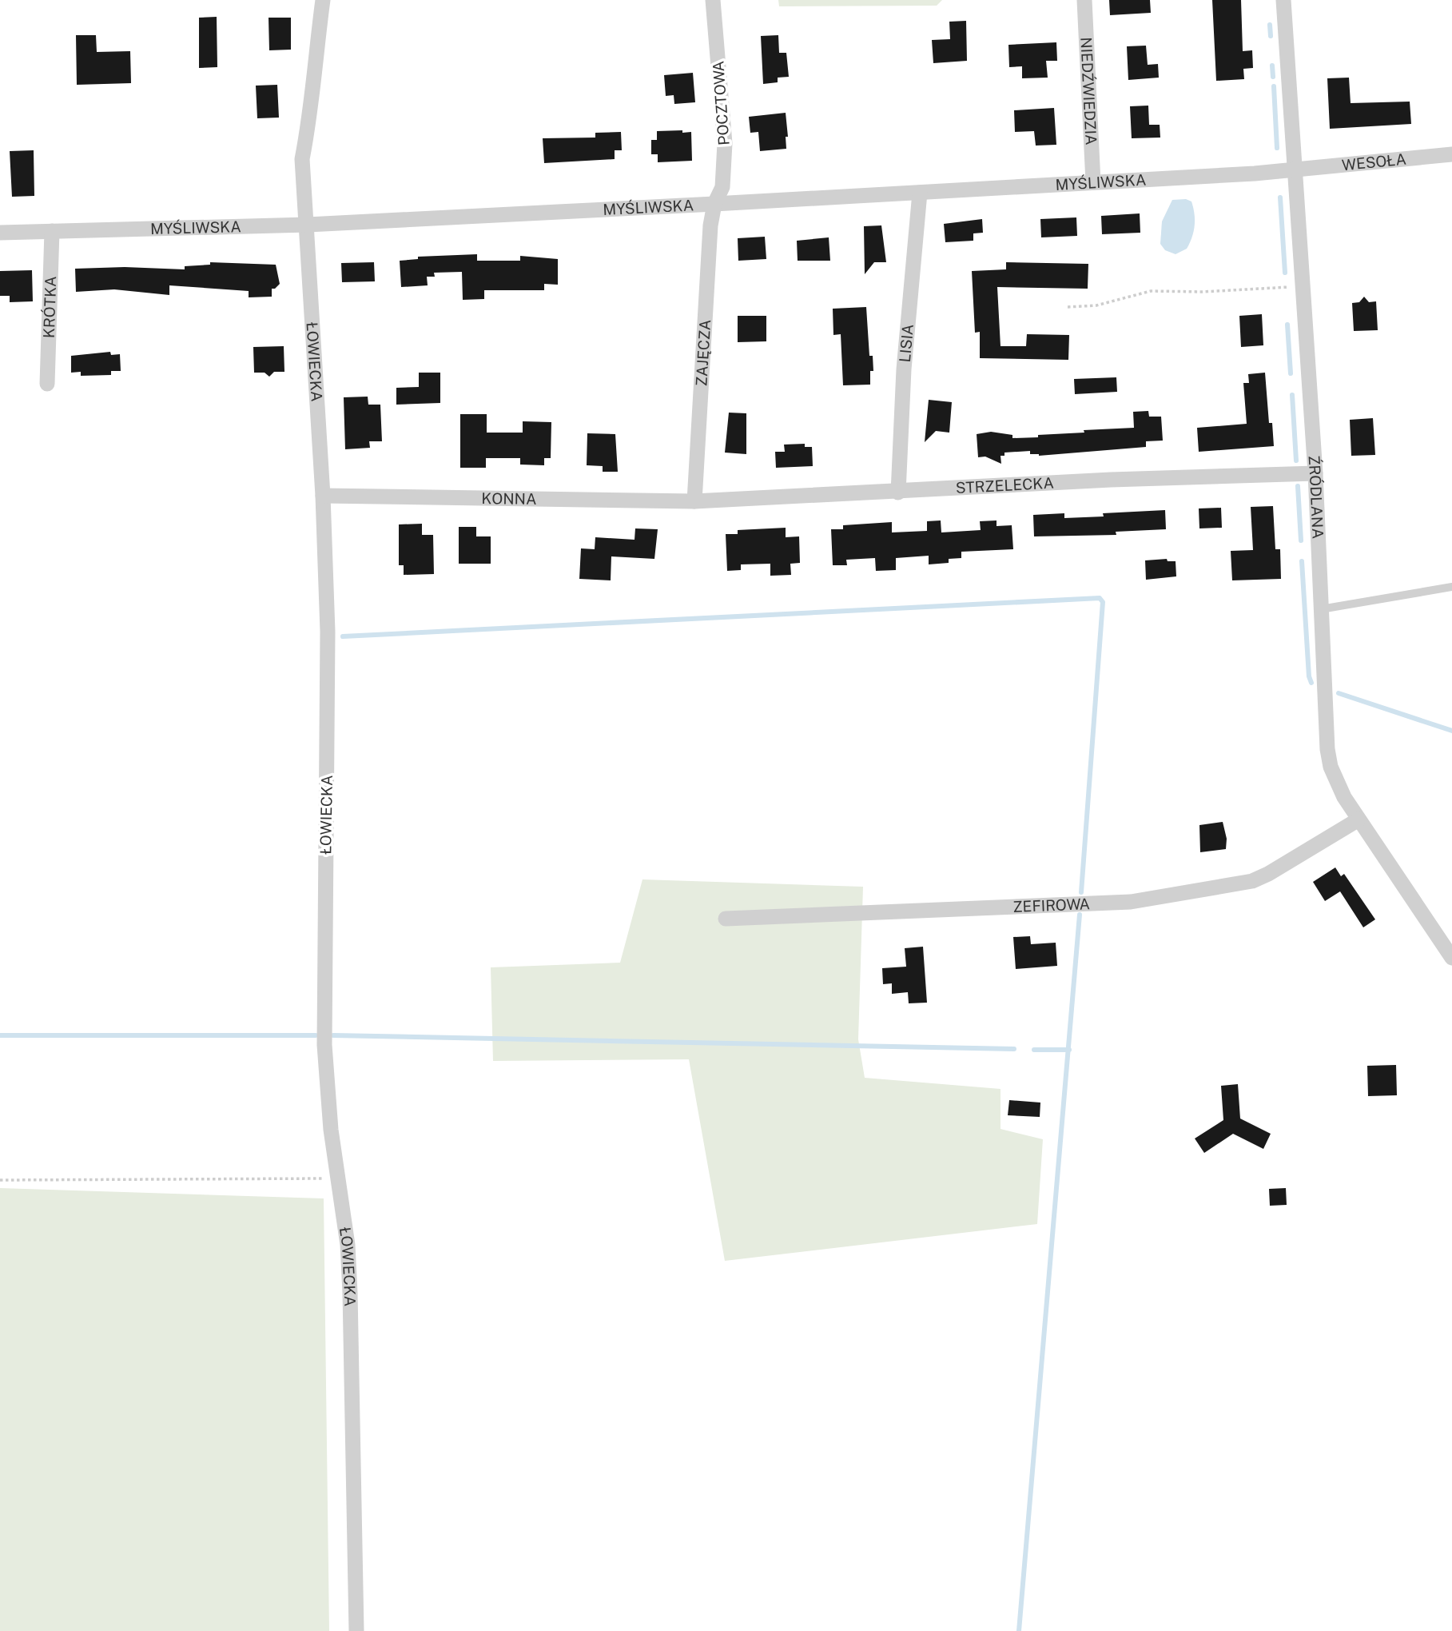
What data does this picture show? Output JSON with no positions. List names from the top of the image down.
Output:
{
  "streets": {
    "street": [
      "NIEDŹWIEDZIA",
      "POCZTOWA",
      "WESOŁA",
      "MYŚLIWSKA",
      "KRÓTKA",
      "LISIA",
      "ZAJĘCZA",
      "ŁOWIECKA",
      "STRZELECKA",
      "ŹRÓDLANA",
      "KONNA",
      "ZEFIROWA"
    ]
  },
  "crossings": [
    ["NIEDŹWIEDZIA", "MYŚLIWSKA"],
    ["POCZTOWA", "MYŚLIWSKA"],
    ["POCZTOWA", "ZAJĘCZA"],
    ["WESOŁA", "MYŚLIWSKA"],
    ["WESOŁA", "ŹRÓDLANA"],
    ["MYŚLIWSKA", "KRÓTKA"],
    ["MYŚLIWSKA", "LISIA"],
    ["MYŚLIWSKA", "ZAJĘCZA"],
    ["MYŚLIWSKA", "ŁOWIECKA"],
    ["MYŚLIWSKA", "ŹRÓDLANA"],
    ["LISIA", "STRZELECKA"],
    ["ZAJĘCZA", "STRZELECKA"],
    ["ZAJĘCZA", "KONNA"],
    ["ŁOWIECKA", "KONNA"],
    ["STRZELECKA", "ŹRÓDLANA"],
    ["STRZELECKA", "KONNA"],
    ["ŹRÓDLANA", "ZEFIROWA"]
  ]
}
